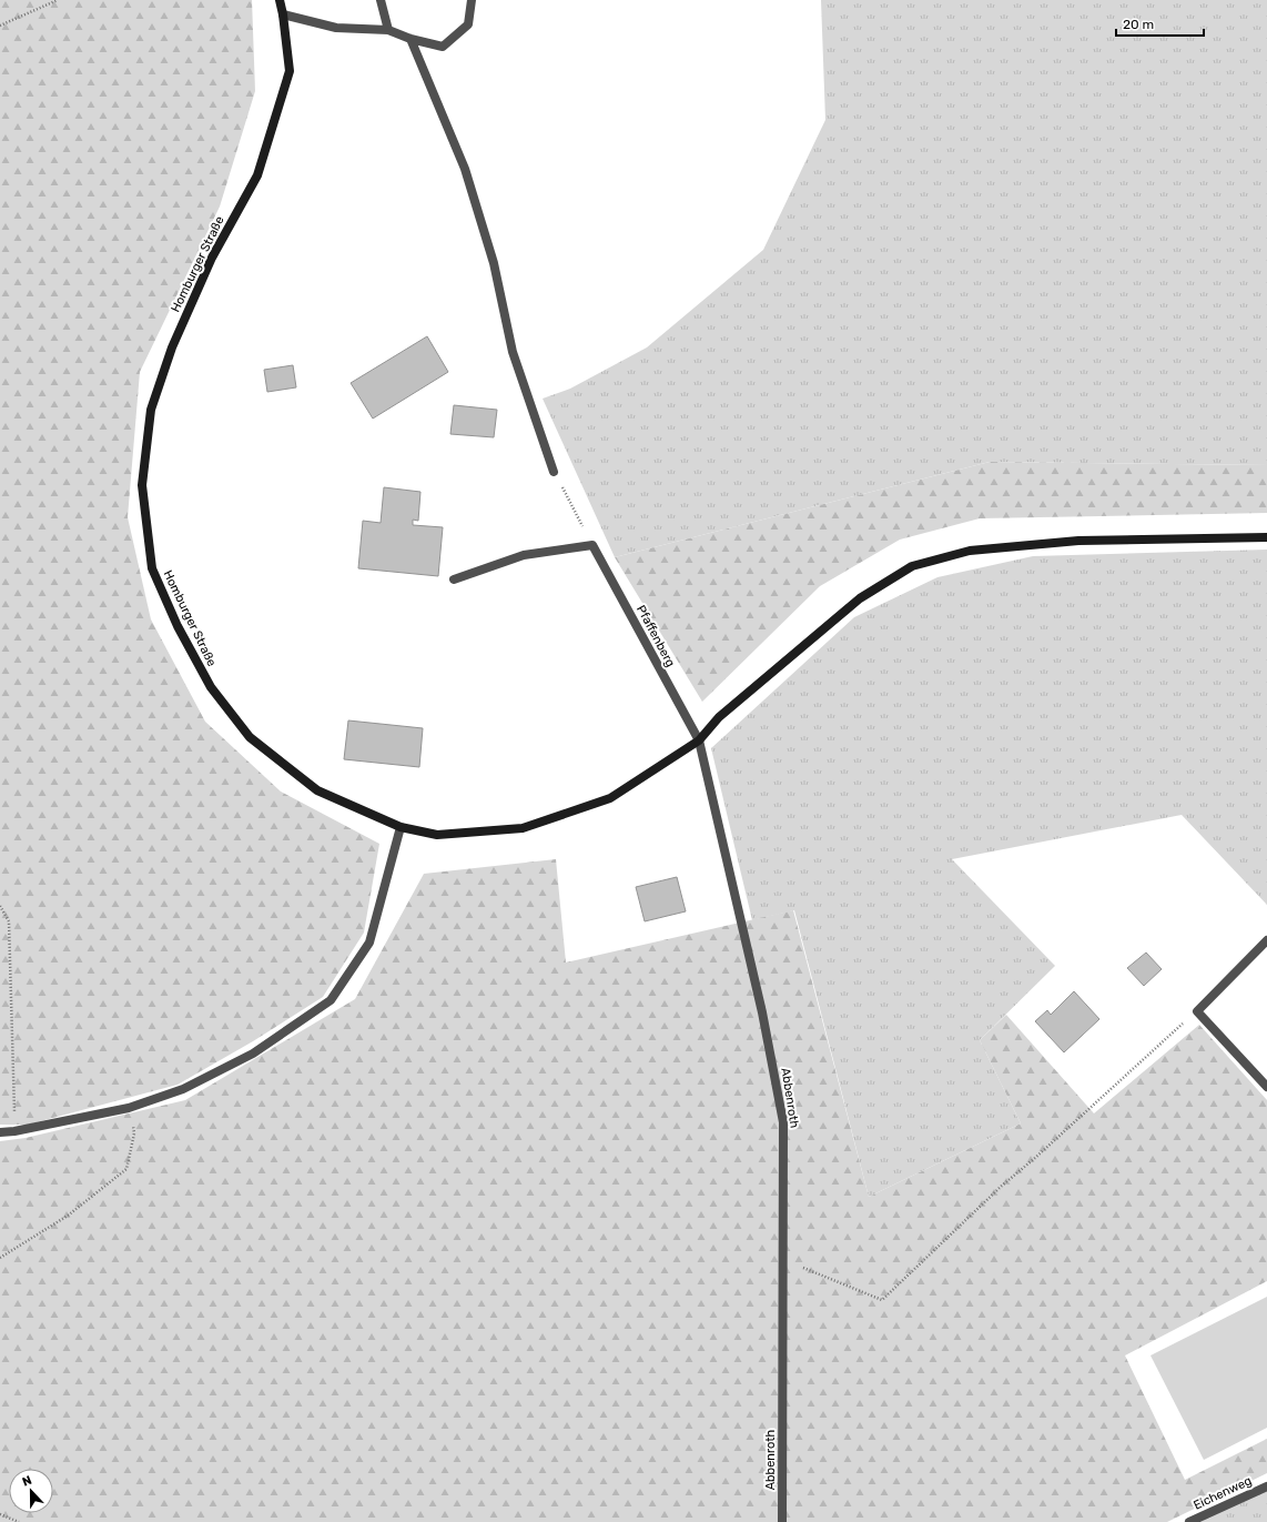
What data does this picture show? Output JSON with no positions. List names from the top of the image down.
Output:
{
  "streets": {
    "main road": ["Homburger Straße"],
    "street": ["Pfaffenberg", "Abbenroth", "Eichenweg"]
  },
  "crossings": [
    ["Homburger Straße", "Pfaffenberg"],
    ["Homburger Straße", "Abbenroth"],
    ["Pfaffenberg", "Abbenroth"]
  ],
  "scale_bar": "20 m",
  "north": "top"
}
